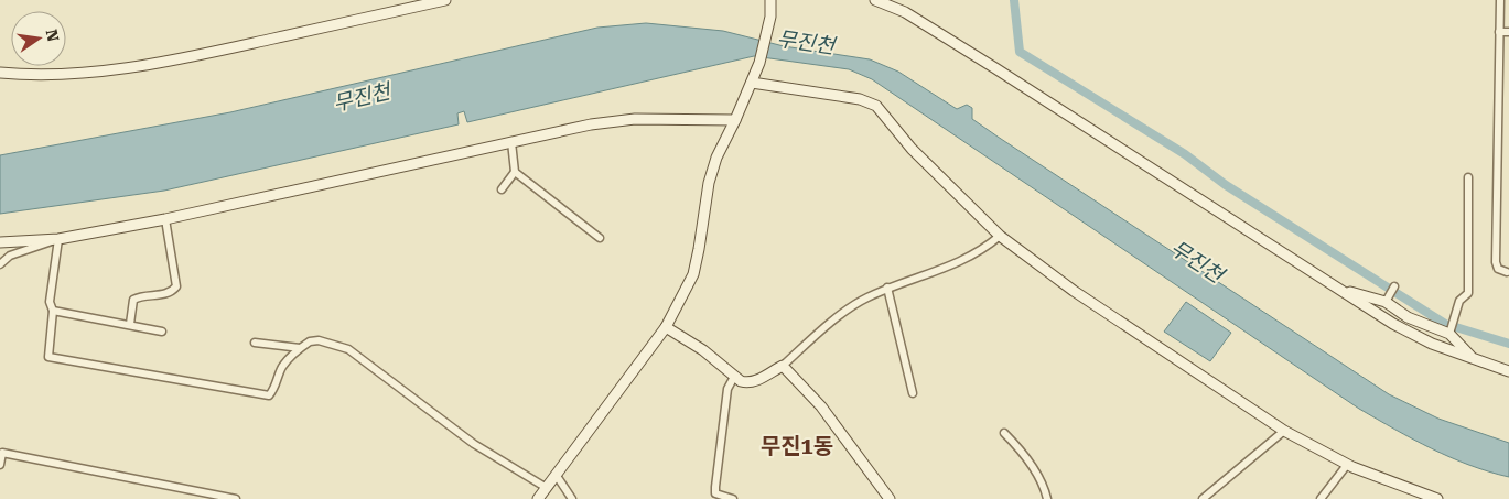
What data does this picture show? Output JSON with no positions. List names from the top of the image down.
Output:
{
  "districts": ["무진1동"],
  "water": ["무진천"],
  "north": "right"
}
